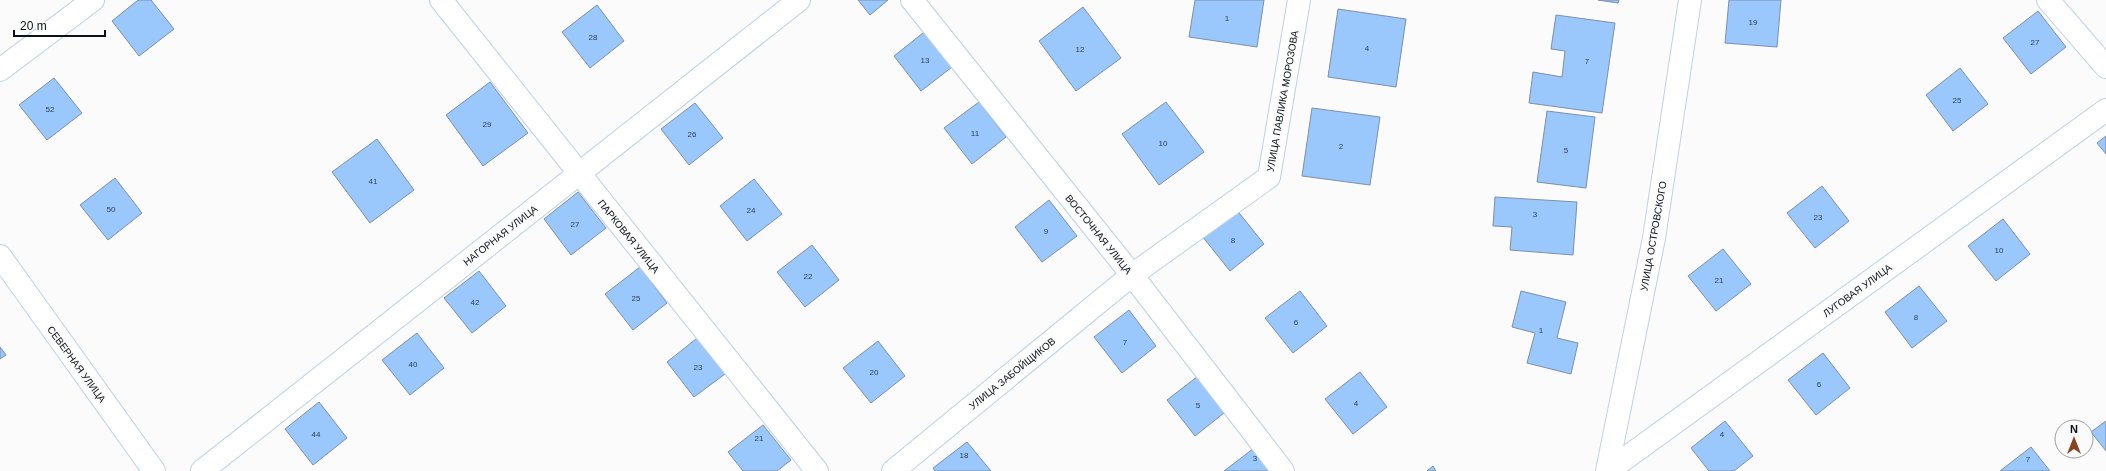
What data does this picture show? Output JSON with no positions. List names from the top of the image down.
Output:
{
  "streets": {
    "street": [
      "УЛИЦА ПАВЛИКА МОРОЗОВА",
      "ВОСТОЧНАЯ УЛИЦА",
      "НАГОРНАЯ УЛИЦА",
      "ПАРКОВАЯ УЛИЦА",
      "УЛИЦА ОСТРОВСКОГО",
      "ЛУГОВАЯ УЛИЦА",
      "СЕВЕРНАЯ УЛИЦА",
      "УЛИЦА ЗАБОЙЩИКОВ"
    ]
  },
  "crossings": [
    ["УЛИЦА ПАВЛИКА МОРОЗОВА", "ВОСТОЧНАЯ УЛИЦА"],
    ["УЛИЦА ПАВЛИКА МОРОЗОВА", "УЛИЦА ЗАБОЙЩИКОВ"],
    ["ВОСТОЧНАЯ УЛИЦА", "УЛИЦА ЗАБОЙЩИКОВ"],
    ["НАГОРНАЯ УЛИЦА", "ПАРКОВАЯ УЛИЦА"],
    ["УЛИЦА ОСТРОВСКОГО", "ЛУГОВАЯ УЛИЦА"]
  ],
  "house_numbers": [
    "1",
    "19",
    "28",
    "27",
    "4",
    "12",
    "13",
    "7",
    "25",
    "52",
    "29",
    "11",
    "26",
    "10",
    "2",
    "5",
    "41",
    "50",
    "24",
    "3",
    "23",
    "27",
    "9",
    "8",
    "10",
    "22",
    "21",
    "25",
    "42",
    "8",
    "6",
    "1",
    "7",
    "40",
    "23",
    "20",
    "6",
    "4",
    "5",
    "44",
    "4",
    "21",
    "18",
    "3",
    "7"
  ],
  "scale_bar": "20 m",
  "north": "top"
}
